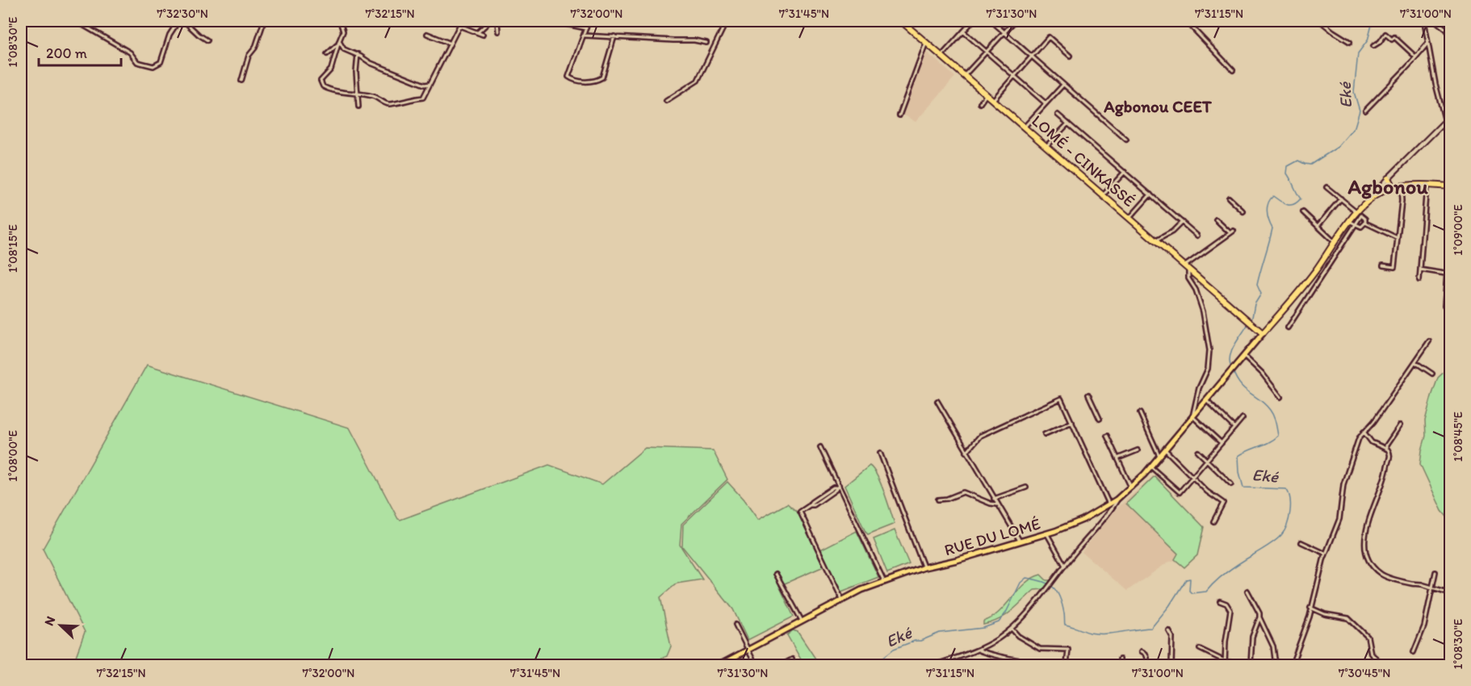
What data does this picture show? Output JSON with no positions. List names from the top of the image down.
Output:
{
  "streets": {
    "highway": ["LOMÉ - CINKASSÉ"],
    "main road": ["RUE DU LOMÉ"]
  },
  "crossings": [
    ["LOMÉ - CINKASSÉ", "RUE DU LOMÉ"]
  ],
  "districts": ["Agbonou CEET", "Agbonou"],
  "water": ["Eké"],
  "scale_bar": "200 m",
  "north": "top left",
  "coordinates": [
    "7°32'30\"N",
    "7°32'15\"N",
    "7°32'00\"N",
    "7°31'45\"N",
    "7°31'30\"N",
    "7°31'15\"N",
    "7°31'00\"N",
    "1°08'30\"E",
    "1°09'00\"E",
    "1°08'15\"E",
    "1°08'45\"E",
    "1°08'00\"E",
    "7°30'45\"N"
  ]
}
